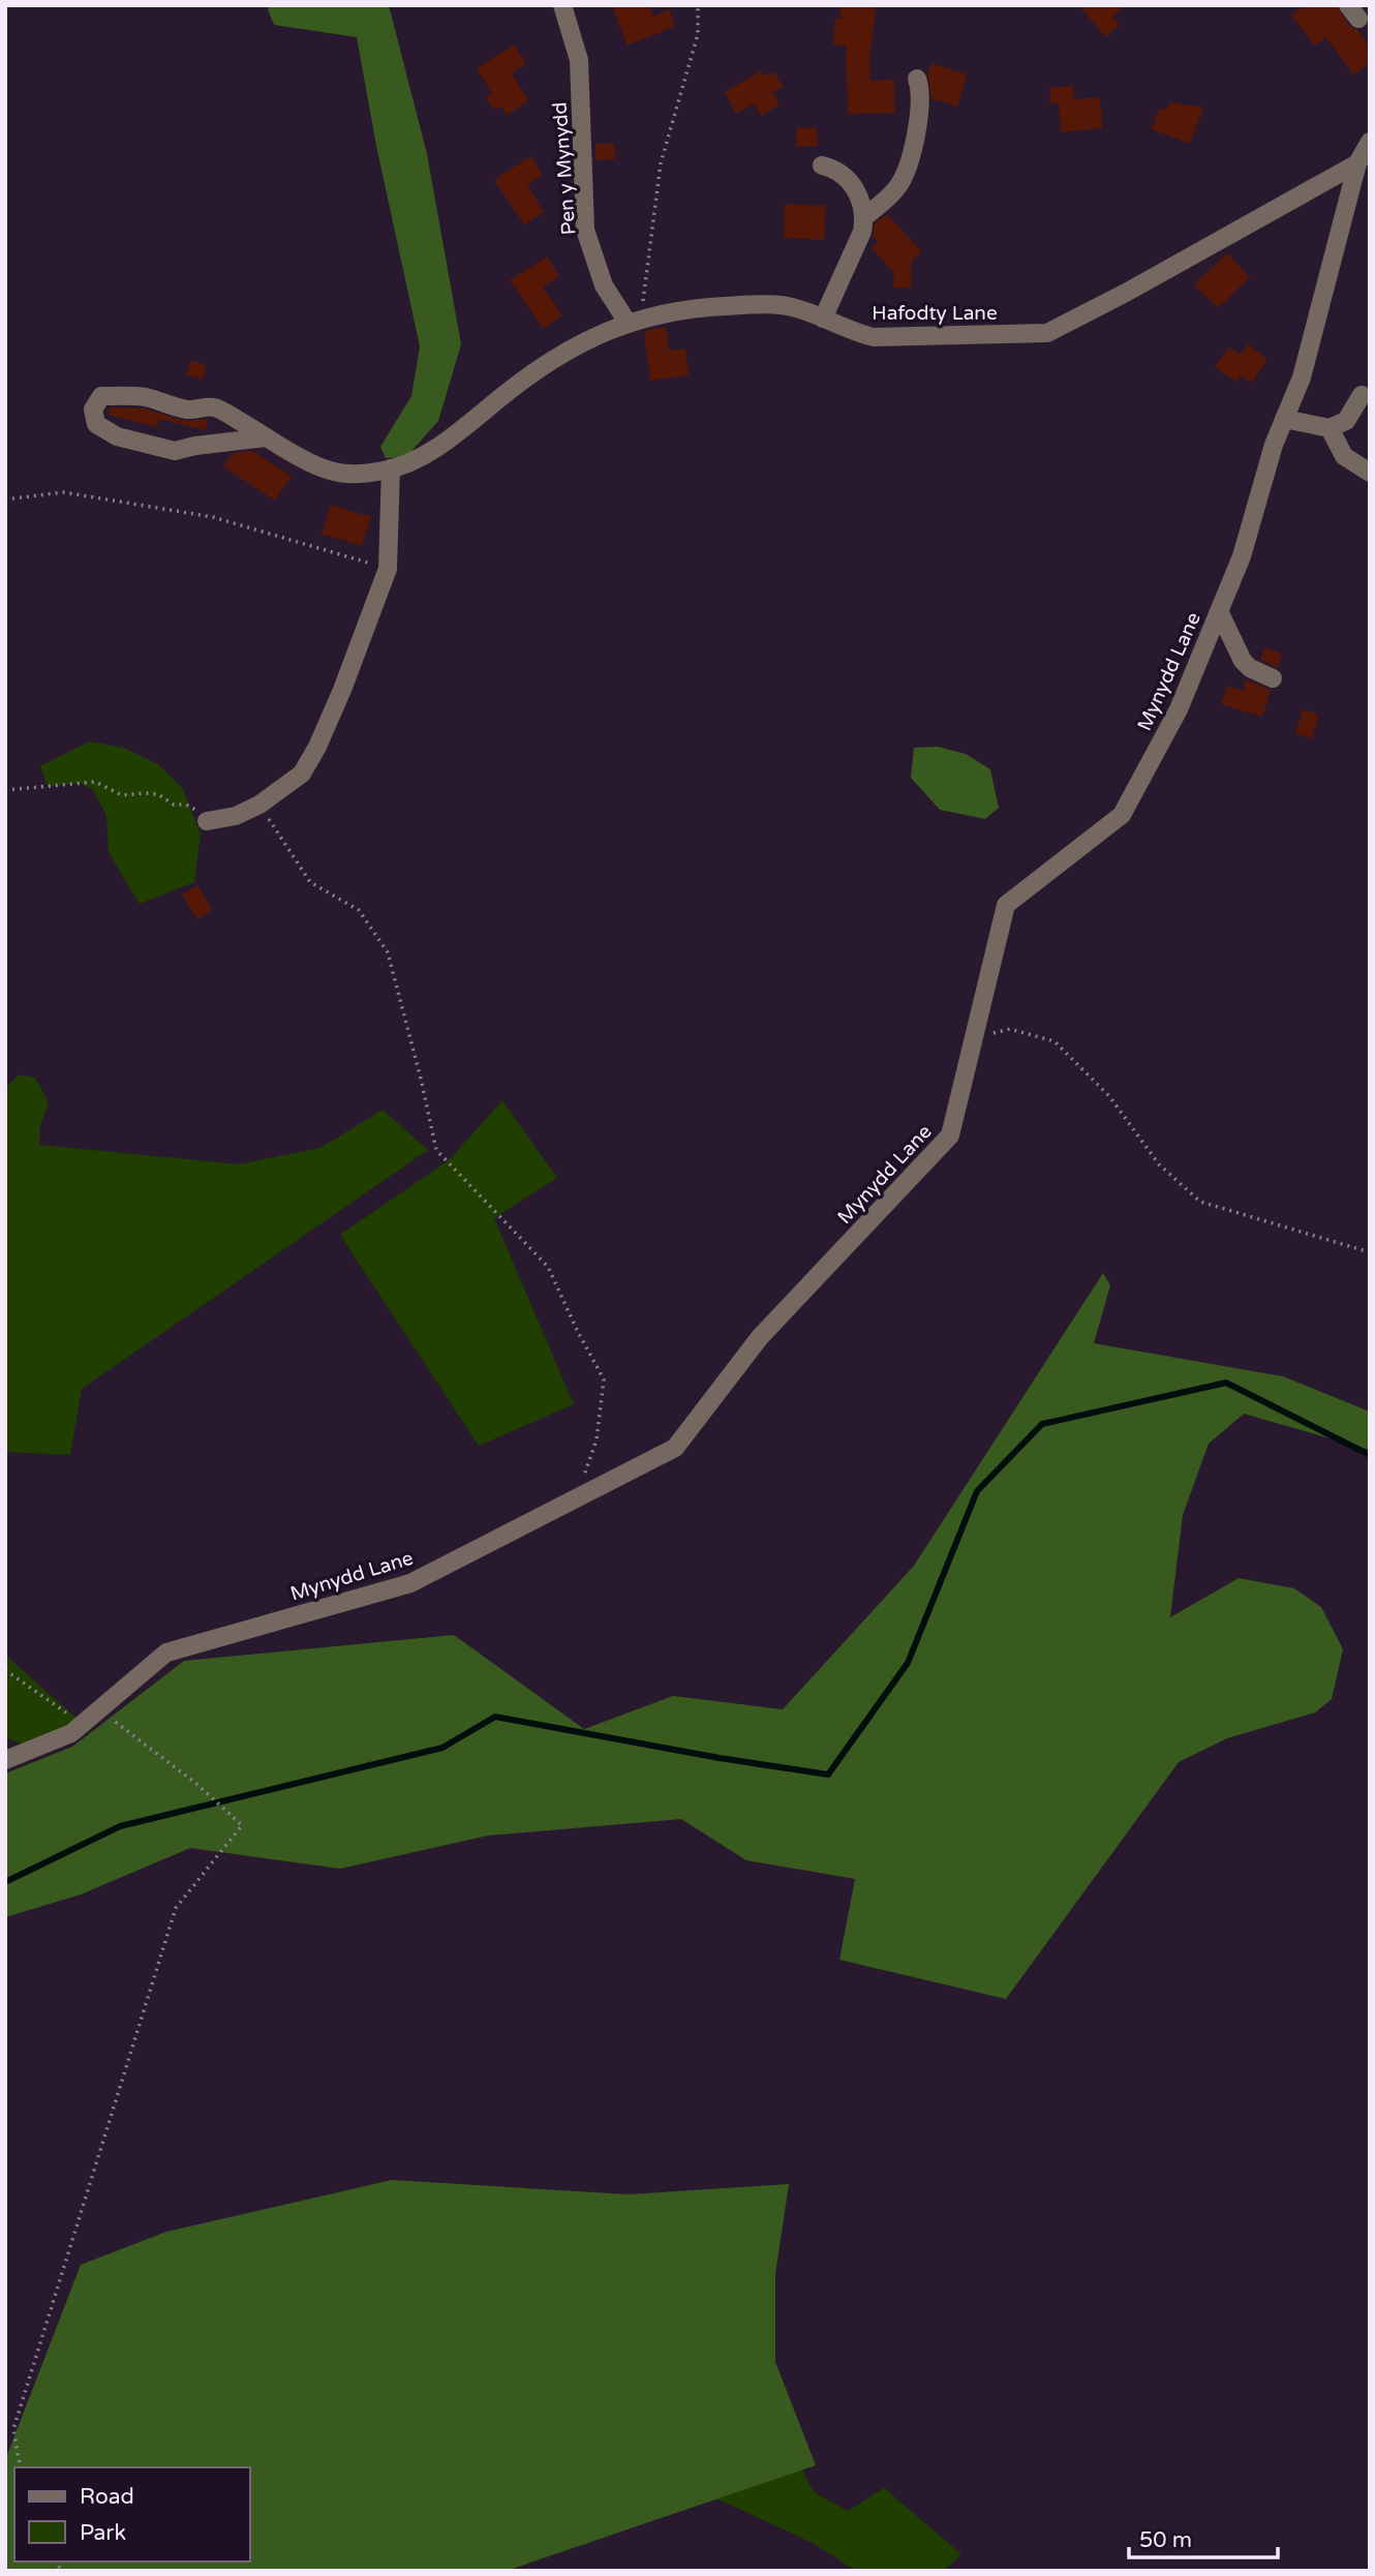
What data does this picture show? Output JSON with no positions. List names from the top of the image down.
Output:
{
  "streets": {
    "street": ["Pen y Mynydd", "Hafodty Lane", "Mynydd Lane"]
  },
  "crossings": [
    ["Pen y Mynydd", "Hafodty Lane"],
    ["Hafodty Lane", "Mynydd Lane"]
  ],
  "legend": ["Road", "Park"],
  "scale_bar": "50 m"
}
